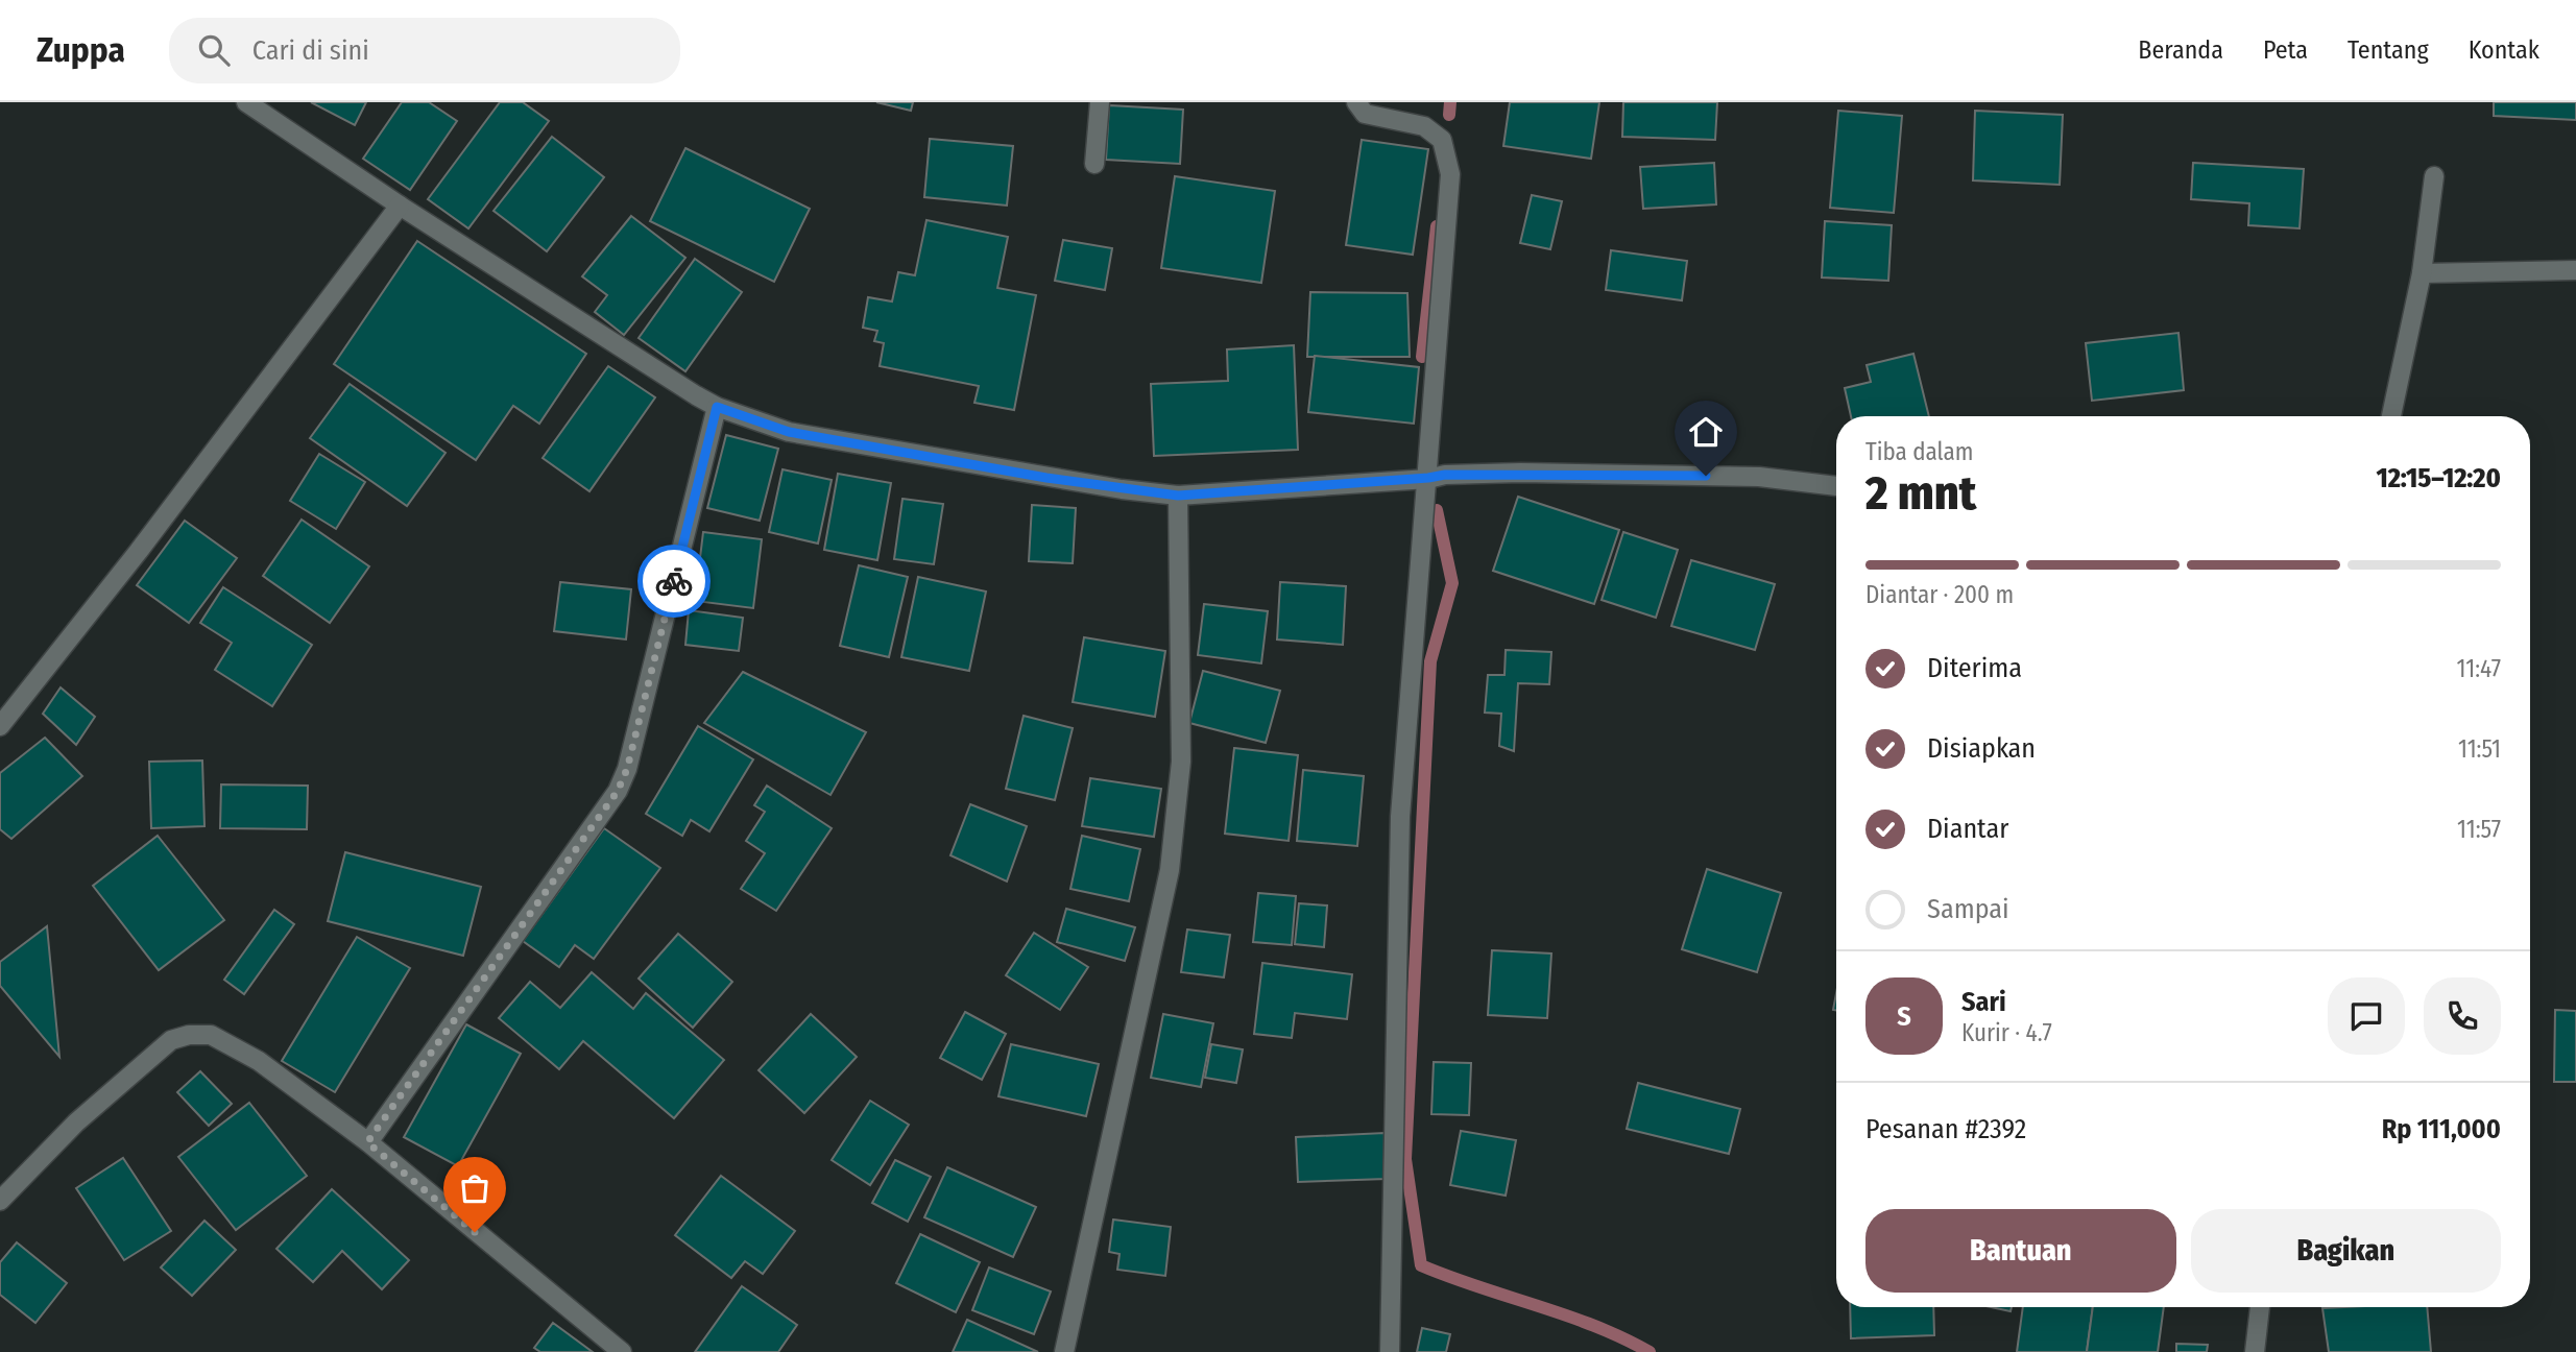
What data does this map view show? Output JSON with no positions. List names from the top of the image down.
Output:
{
  "page": {
    "header": "Zuppa",
    "search": "Cari di sini",
    "nav": [
      "Beranda",
      "Peta",
      "Tentang",
      "Kontak"
    ],
    "heading": ["2 mnt", "Tiba dalam", "12:15–12:20"],
    "panel": [
      "Sari",
      "Kurir · 4.7",
      "Pesanan #2392",
      "Rp 111,000"
    ],
    "bar": "Diantar · 200 m",
    "list": [
      ["Diterima", "11:47"],
      ["Disiapkan", "11:51"],
      ["Diantar", "11:57"],
      "Sampai"
    ],
    "round": "S",
    "buttons": ["Bantuan", "Bagikan"]
  }
}
